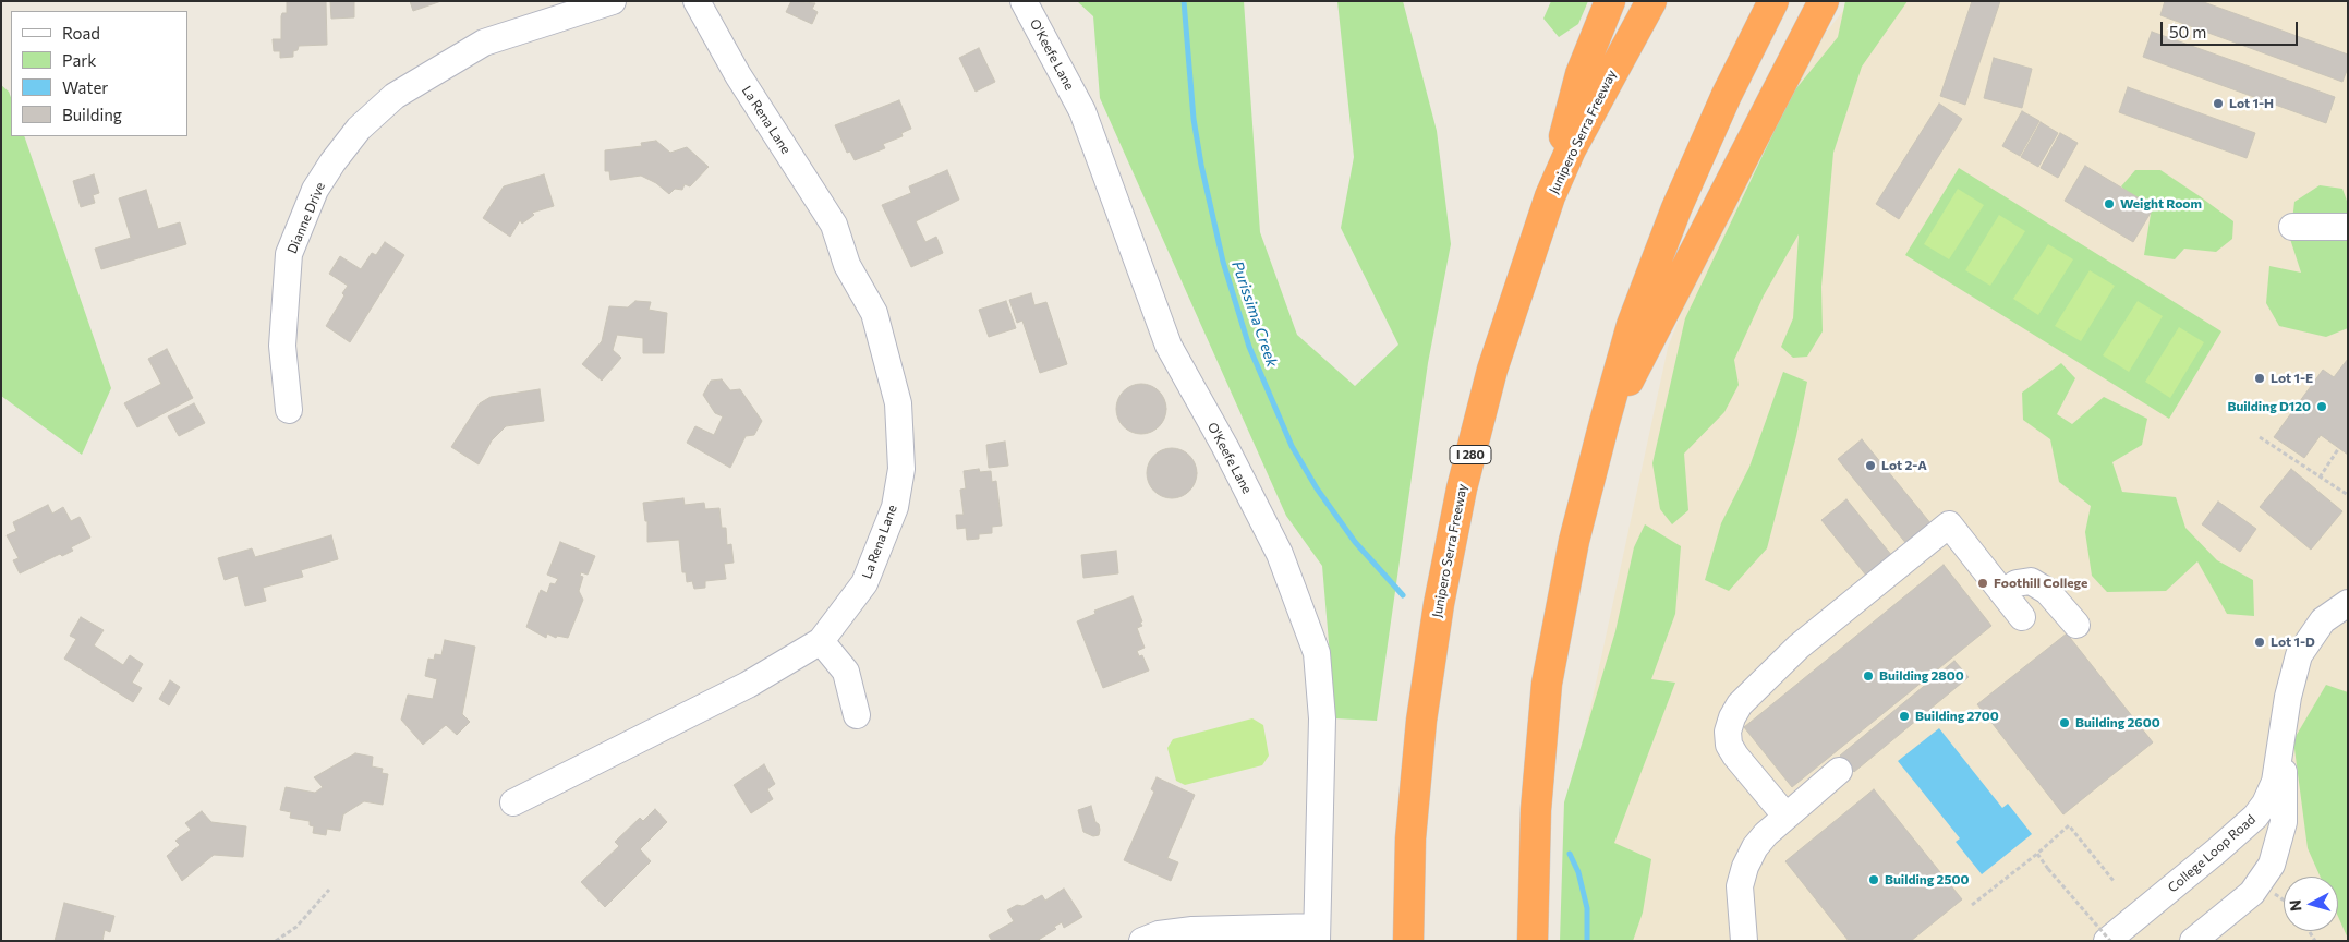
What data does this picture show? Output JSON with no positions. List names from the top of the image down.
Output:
{
  "streets": {
    "highway": ["Junipero Serra Freeway", "I 280"],
    "street": [
      "O'Keefe Lane",
      "La Rena Lane",
      "Dianne Drive",
      "College Loop Road"
    ]
  },
  "water": ["Purissima Creek"],
  "places": [
    "Lot 1-H",
    "Weight Room",
    "Lot 1-E",
    "Building D120",
    "Lot 2-A",
    "Foothill College",
    "Lot 1-D",
    "Building 2800",
    "Building 2700",
    "Building 2600",
    "Building 2500"
  ],
  "legend": [
    "Road",
    "Park",
    "Water",
    "Building"
  ],
  "scale_bar": "50 m",
  "north": "left"
}
